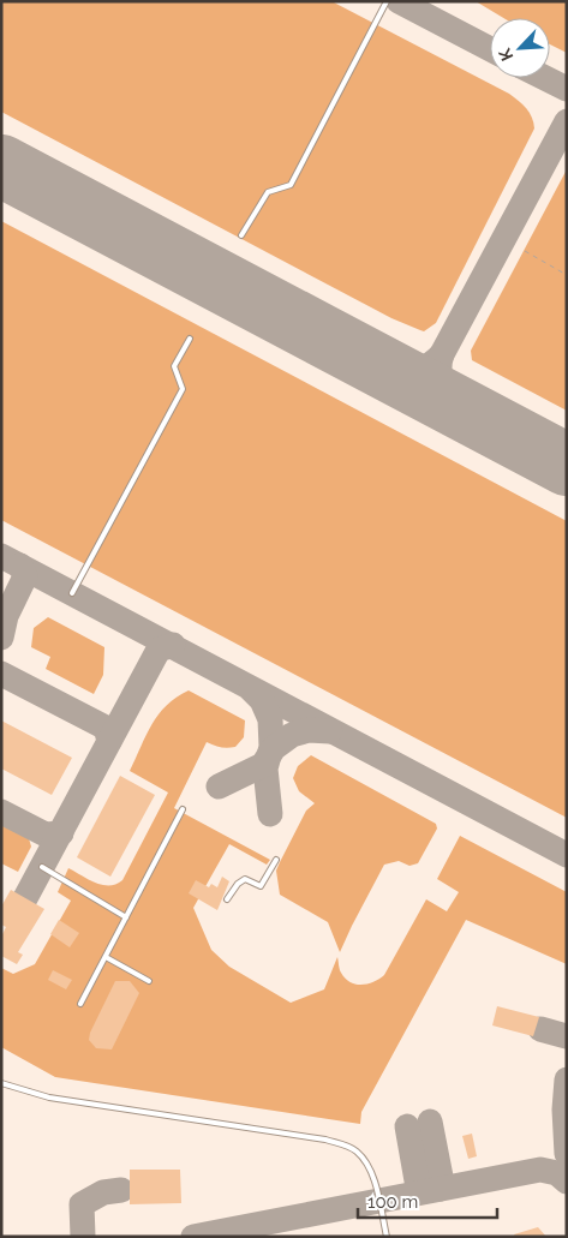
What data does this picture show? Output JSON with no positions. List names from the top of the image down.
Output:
{
  "scale_bar": "100 m",
  "north": "bottom left"
}
